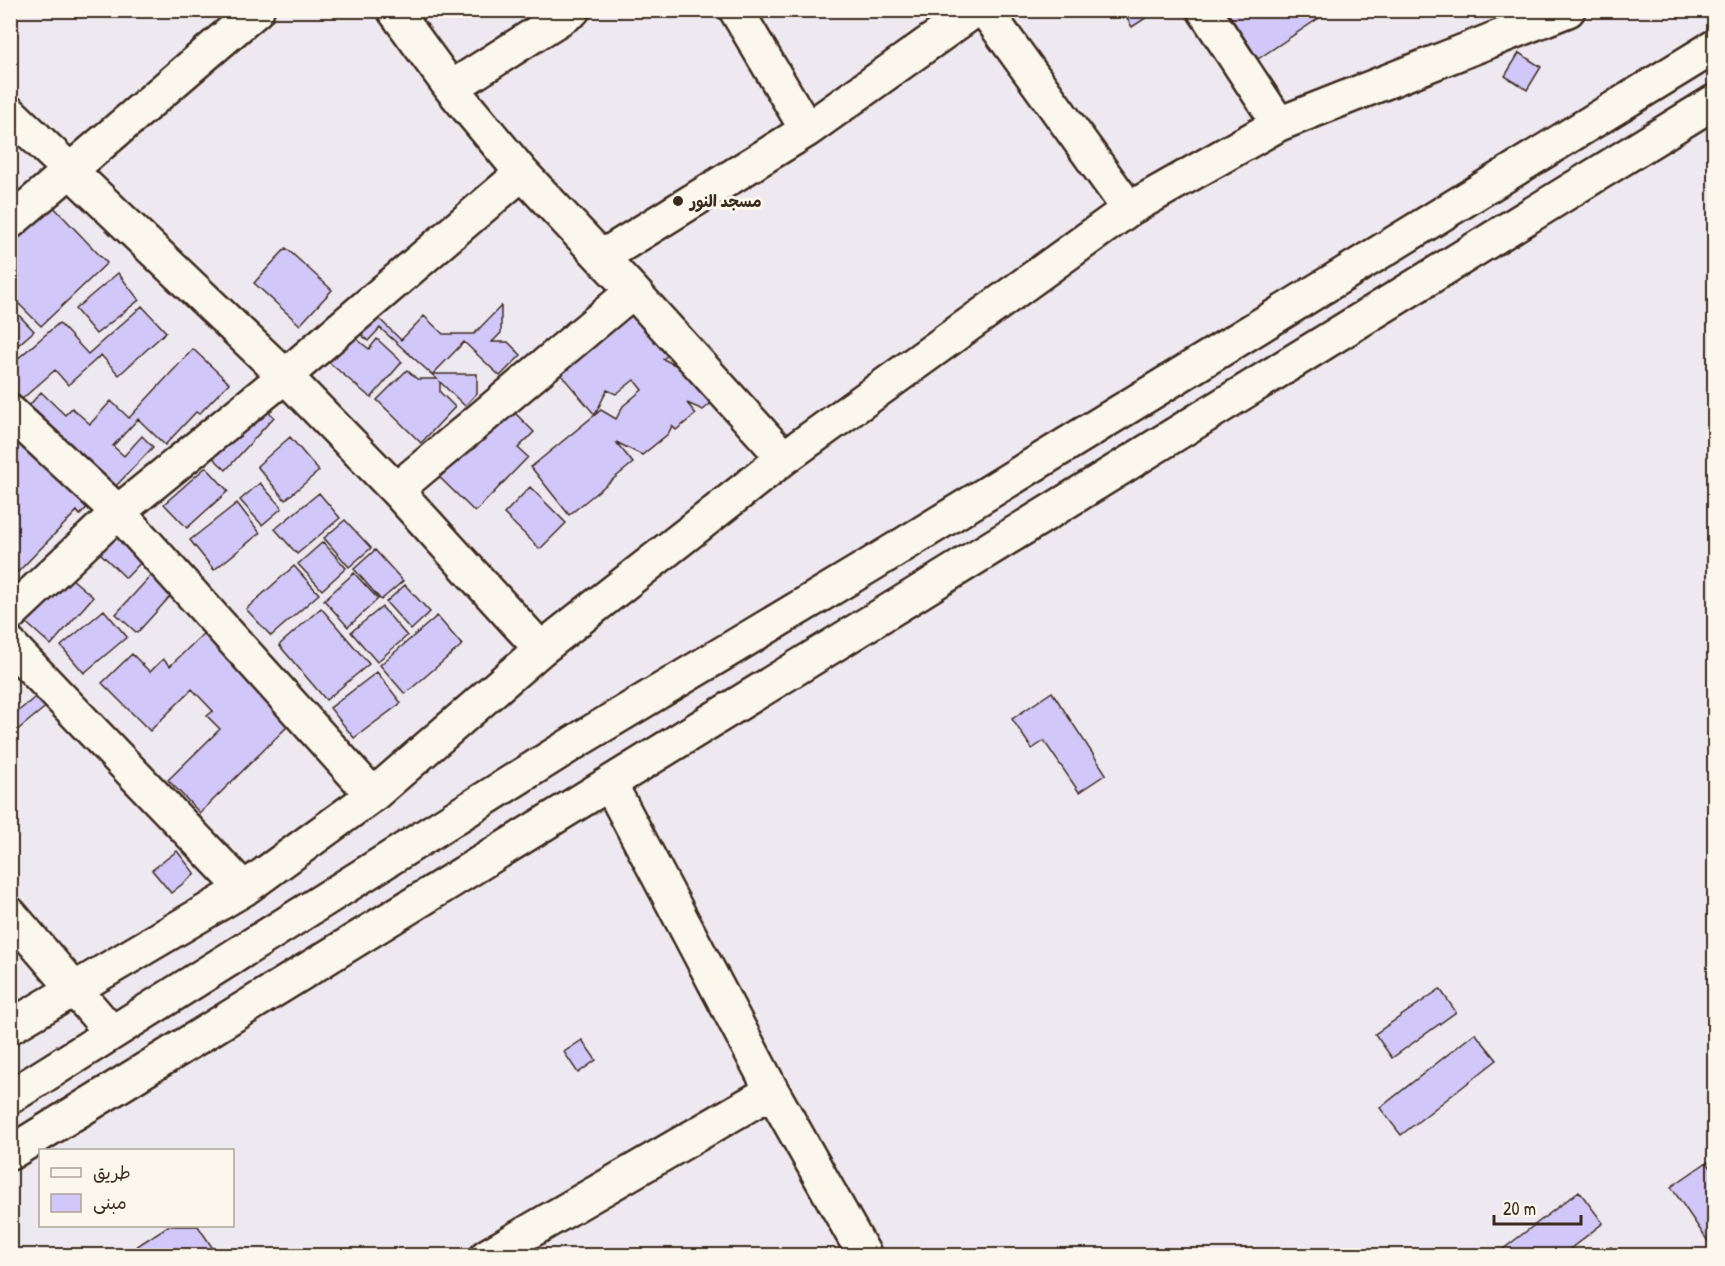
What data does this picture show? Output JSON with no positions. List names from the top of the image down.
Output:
{
  "places": ["مسجد النور"],
  "legend": ["طريق", "مبنى"],
  "scale_bar": "20 m"
}
